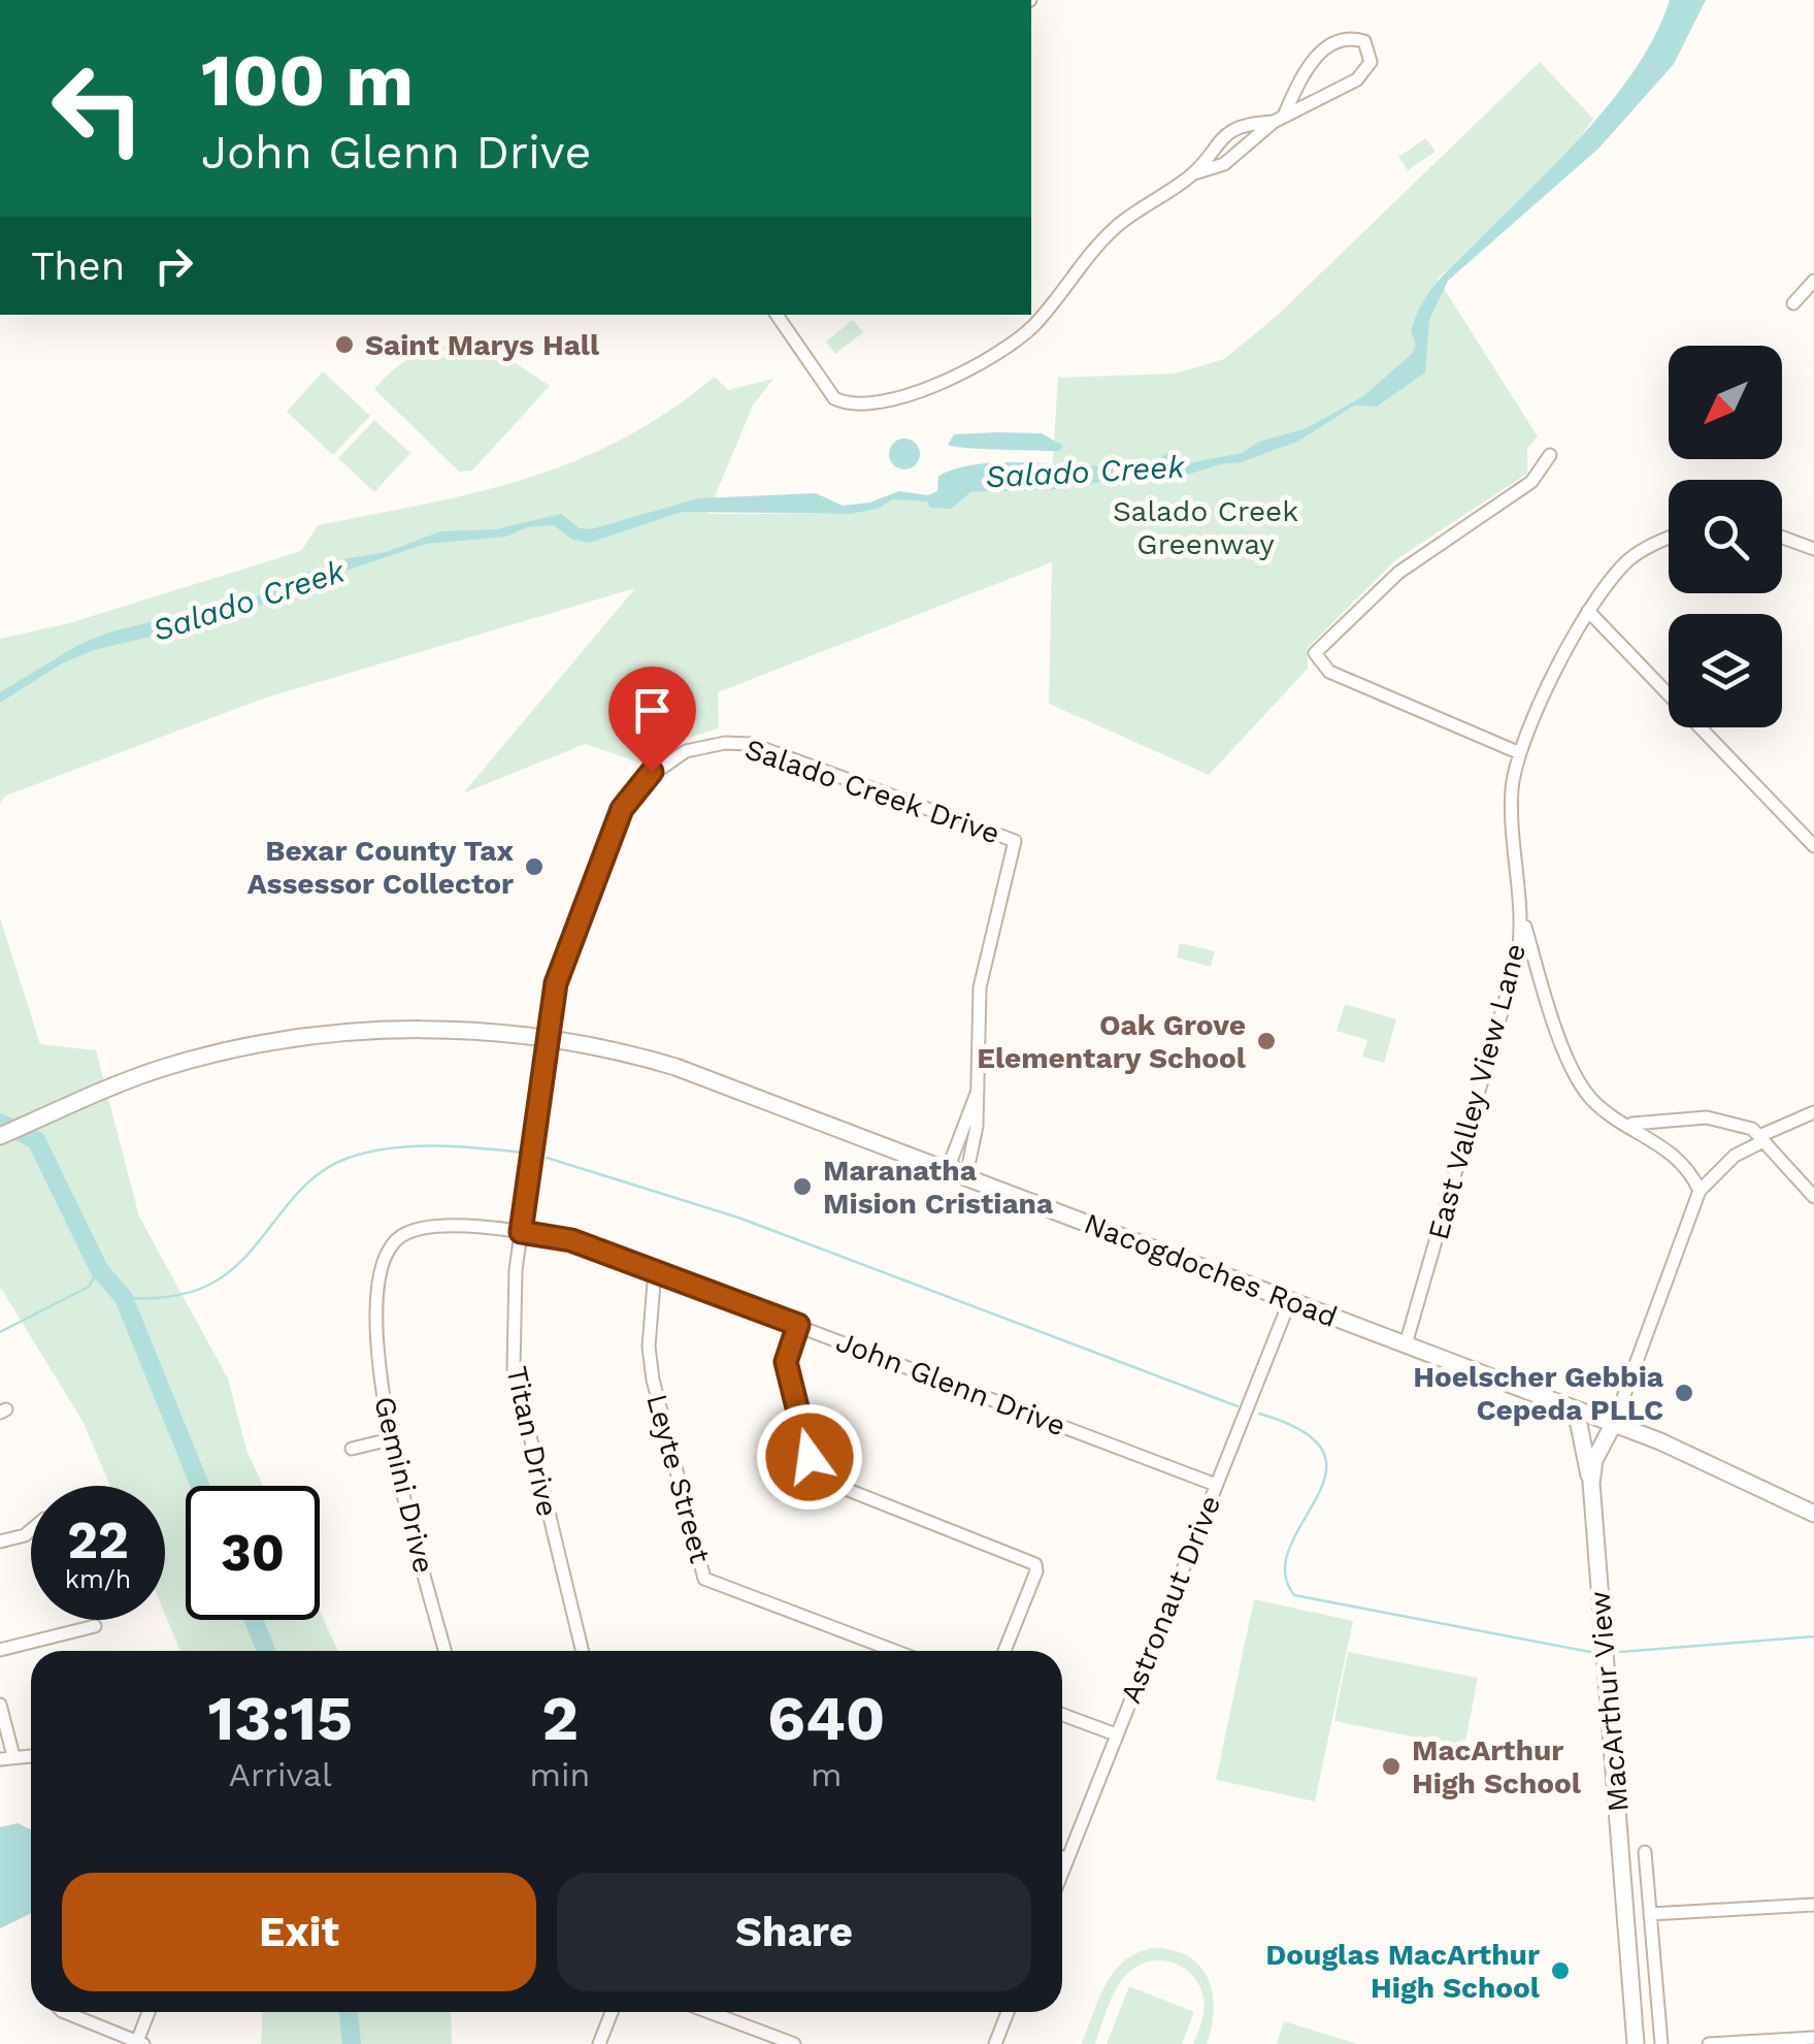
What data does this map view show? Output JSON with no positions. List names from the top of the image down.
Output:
{
  "streets": {
    "main road": ["Nacogdoches Road", "MacArthur View"],
    "street": [
      "Salado Creek Drive",
      "East Valley View Lane",
      "John Glenn Drive",
      "Titan Drive",
      "Leyte Street",
      "Gemini Drive",
      "Astronaut Drive"
    ]
  },
  "crossings": [
    ["Salado Creek Drive", "Nacogdoches Road"],
    ["Salado Creek Drive", "Titan Drive"],
    ["East Valley View Lane", "Nacogdoches Road"],
    ["Nacogdoches Road", "Titan Drive"],
    ["Nacogdoches Road", "Astronaut Drive"],
    ["Nacogdoches Road", "MacArthur View"],
    ["John Glenn Drive", "Titan Drive"],
    ["John Glenn Drive", "Leyte Street"],
    ["John Glenn Drive", "Gemini Drive"],
    ["John Glenn Drive", "Astronaut Drive"]
  ],
  "water": ["Salado Creek"],
  "parks": ["Salado Creek Greenway"],
  "places": [
    "Saint Marys Hall",
    "Bexar County Tax Assessor Collector",
    "Oak Grove Elementary School",
    "Maranatha Mision Cristiana",
    "Hoelscher Gebbia Cepeda PLLC",
    "MacArthur High School",
    "Douglas MacArthur High School"
  ],
  "north": "bottom left",
  "page": {
    "turn": ["100 m", "John Glenn Drive"],
    "then": "Then",
    "speed": "22 km/h",
    "limit": "30",
    "eta": [
      "13:15",
      "Arrival",
      "2",
      "min",
      "640",
      "m"
    ],
    "buttons": ["Exit", "Share"]
  }
}
